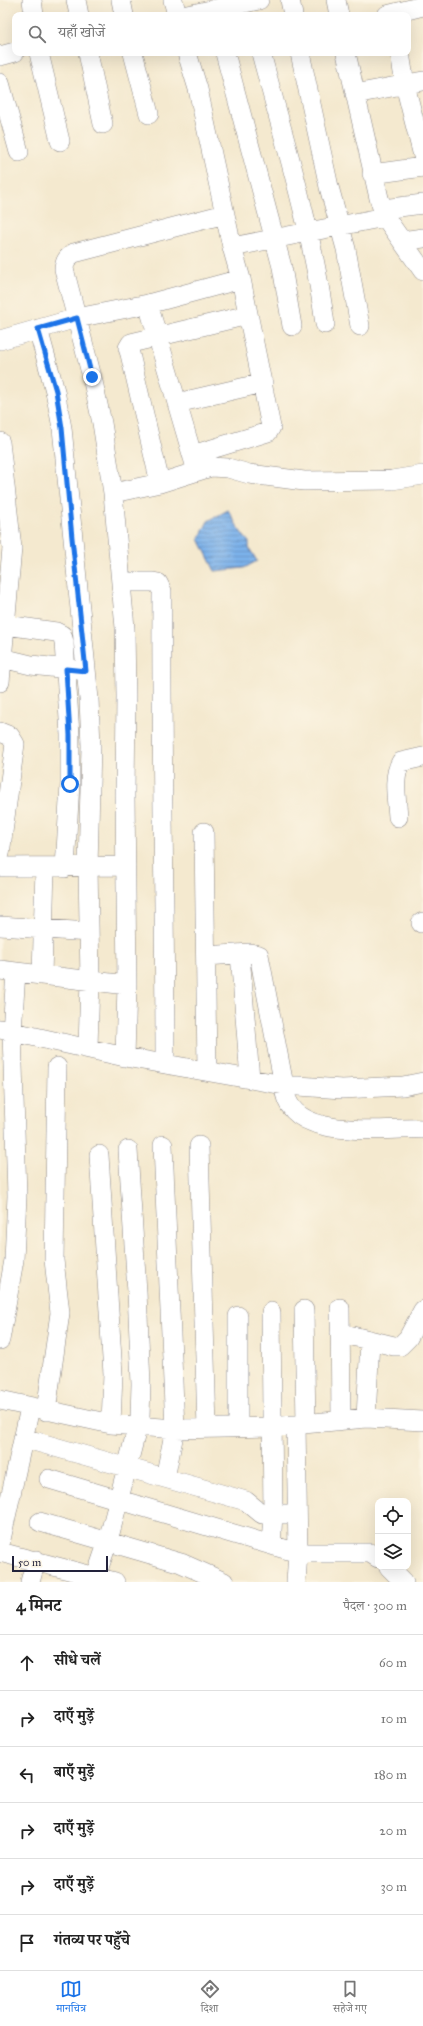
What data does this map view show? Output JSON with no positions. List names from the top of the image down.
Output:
{
  "scale_bar": "50 m",
  "page": {
    "search": "यहाँ खोजें",
    "scale": "50 m",
    "heading": ["4 मिनट", "पैदल · 300 m"],
    "list": [
      ["सीधे चलें", "60 m"],
      ["दाएँ मुड़ें", "10 m"],
      ["बाएँ मुड़ें", "180 m"],
      ["दाएँ मुड़ें", "20 m"],
      ["दाएँ मुड़ें", "30 m"],
      "गंतव्य पर पहुँचे"
    ],
    "nav": ["मानचित्र", "दिशा", "सहेजे गए"]
  }
}
